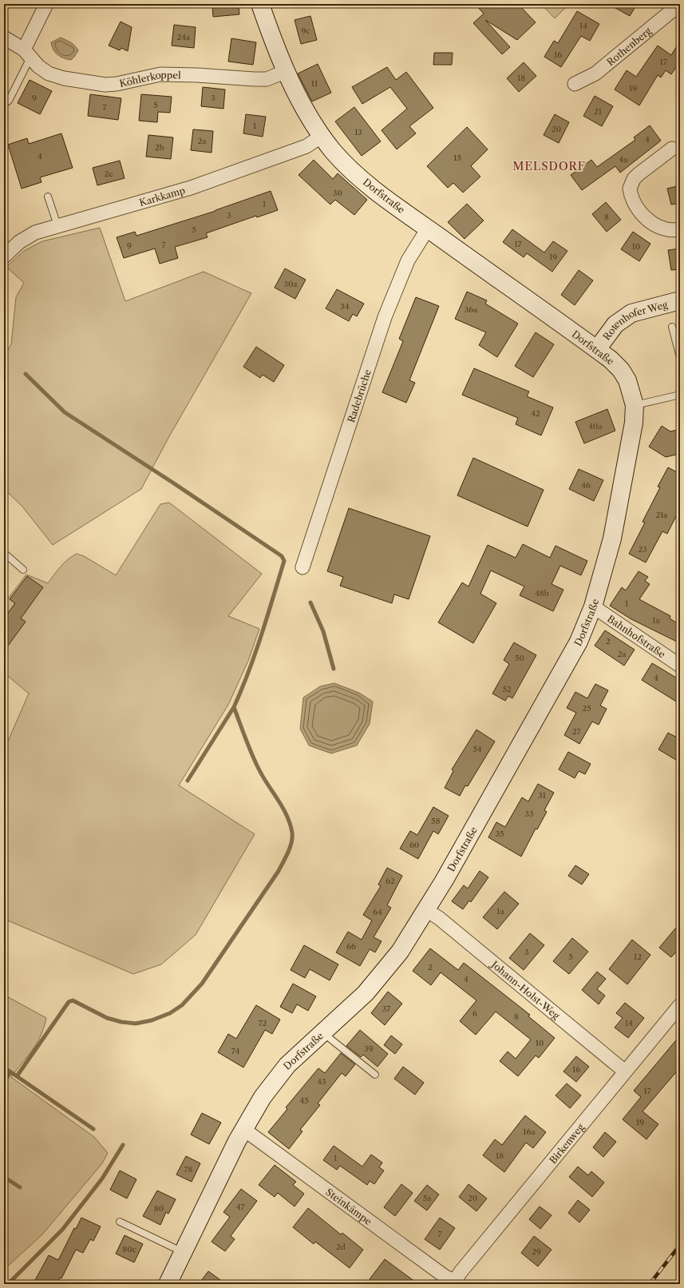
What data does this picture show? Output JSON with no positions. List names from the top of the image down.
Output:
{
  "streets": {
    "street": [
      "Rothenberg",
      "Köhlerkoppel",
      "Karkkamp",
      "Dorfstraße",
      "Rotenhofer Weg",
      "Radebrüche",
      "Bahnhofstraße",
      "Johann-Holst-Weg",
      "Birkenweg",
      "Steinkämpe"
    ]
  },
  "crossings": [
    ["Köhlerkoppel", "Dorfstraße"],
    ["Karkkamp", "Dorfstraße"],
    ["Dorfstraße", "Rotenhofer Weg"],
    ["Dorfstraße", "Radebrüche"],
    ["Dorfstraße", "Bahnhofstraße"],
    ["Dorfstraße", "Johann-Holst-Weg"],
    ["Dorfstraße", "Steinkämpe"],
    ["Johann-Holst-Weg", "Birkenweg"],
    ["Birkenweg", "Steinkämpe"]
  ],
  "districts": ["MELSDORF"],
  "house_numbers": [
    "14",
    "9c",
    "24a",
    "16",
    "17",
    "18",
    "11",
    "19",
    "9",
    "3",
    "5",
    "7",
    "21",
    "1",
    "20",
    "13",
    "4",
    "2a",
    "2b",
    "4",
    "15",
    "4a",
    "2c",
    "30",
    "1",
    "3",
    "8",
    "5",
    "17",
    "7",
    "9",
    "10",
    "19",
    "30a",
    "34",
    "36a",
    "42",
    "40a",
    "46",
    "21a",
    "23",
    "48b",
    "1",
    "1a",
    "2",
    "2a",
    "50",
    "4",
    "52",
    "25",
    "27",
    "54",
    "31",
    "33",
    "58",
    "35",
    "60",
    "62",
    "1a",
    "64",
    "66",
    "3",
    "5",
    "12",
    "2",
    "4",
    "37",
    "6",
    "8",
    "72",
    "14",
    "10",
    "39",
    "74",
    "16",
    "43",
    "17",
    "45",
    "19",
    "16a",
    "18",
    "1",
    "78",
    "5a",
    "20",
    "47",
    "80",
    "7",
    "2d",
    "80c",
    "29"
  ]
}
